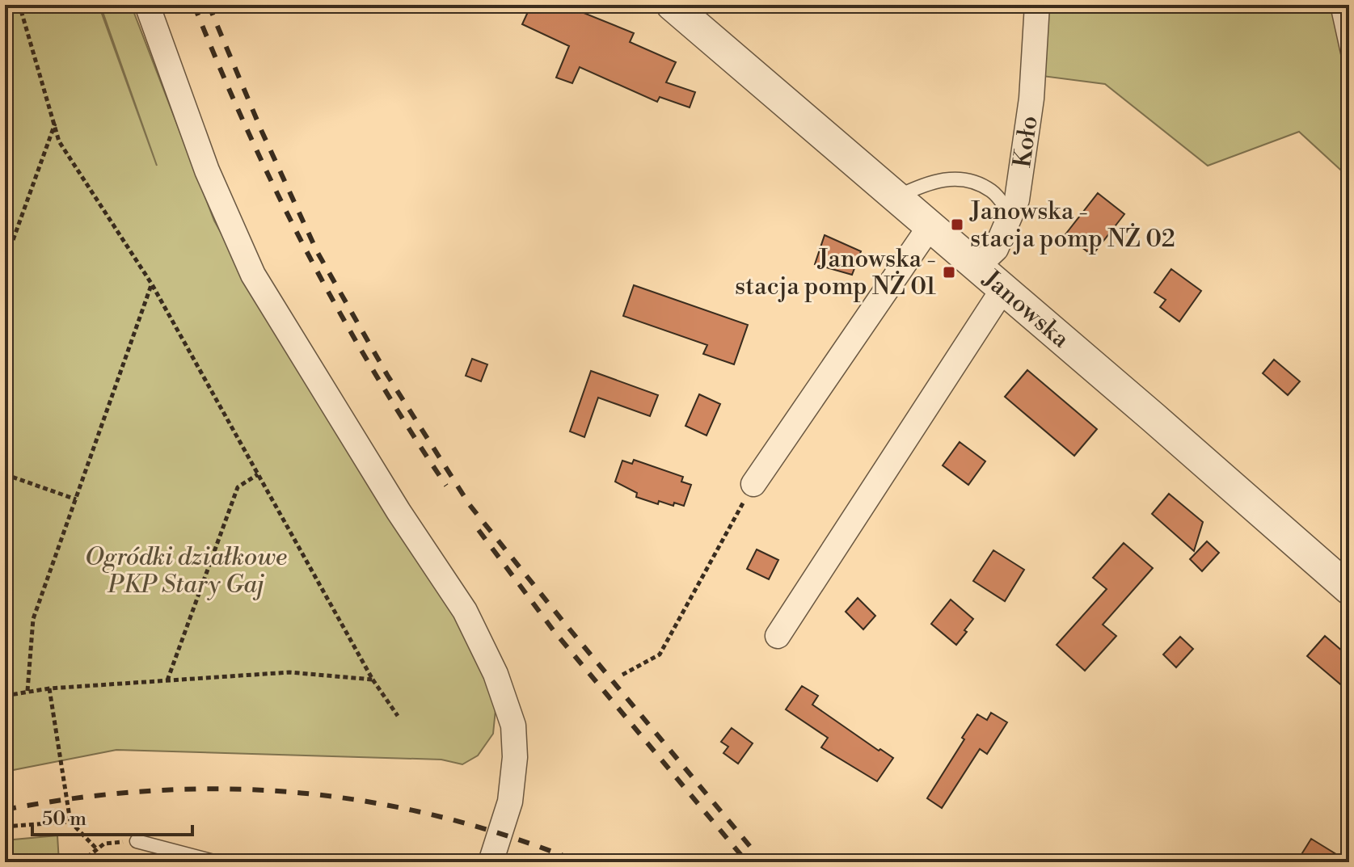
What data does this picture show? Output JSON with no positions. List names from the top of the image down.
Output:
{
  "streets": {
    "street": ["Koło", "Janowska"]
  },
  "crossings": [
    ["Koło", "Janowska"]
  ],
  "parks": ["Ogródki działkowe PKP Stary Gaj"],
  "places": {
    "transit": ["Janowska - stacja pomp NŻ 02", "Janowska - stacja pomp NŻ 01"]
  },
  "scale_bar": "50 m"
}
